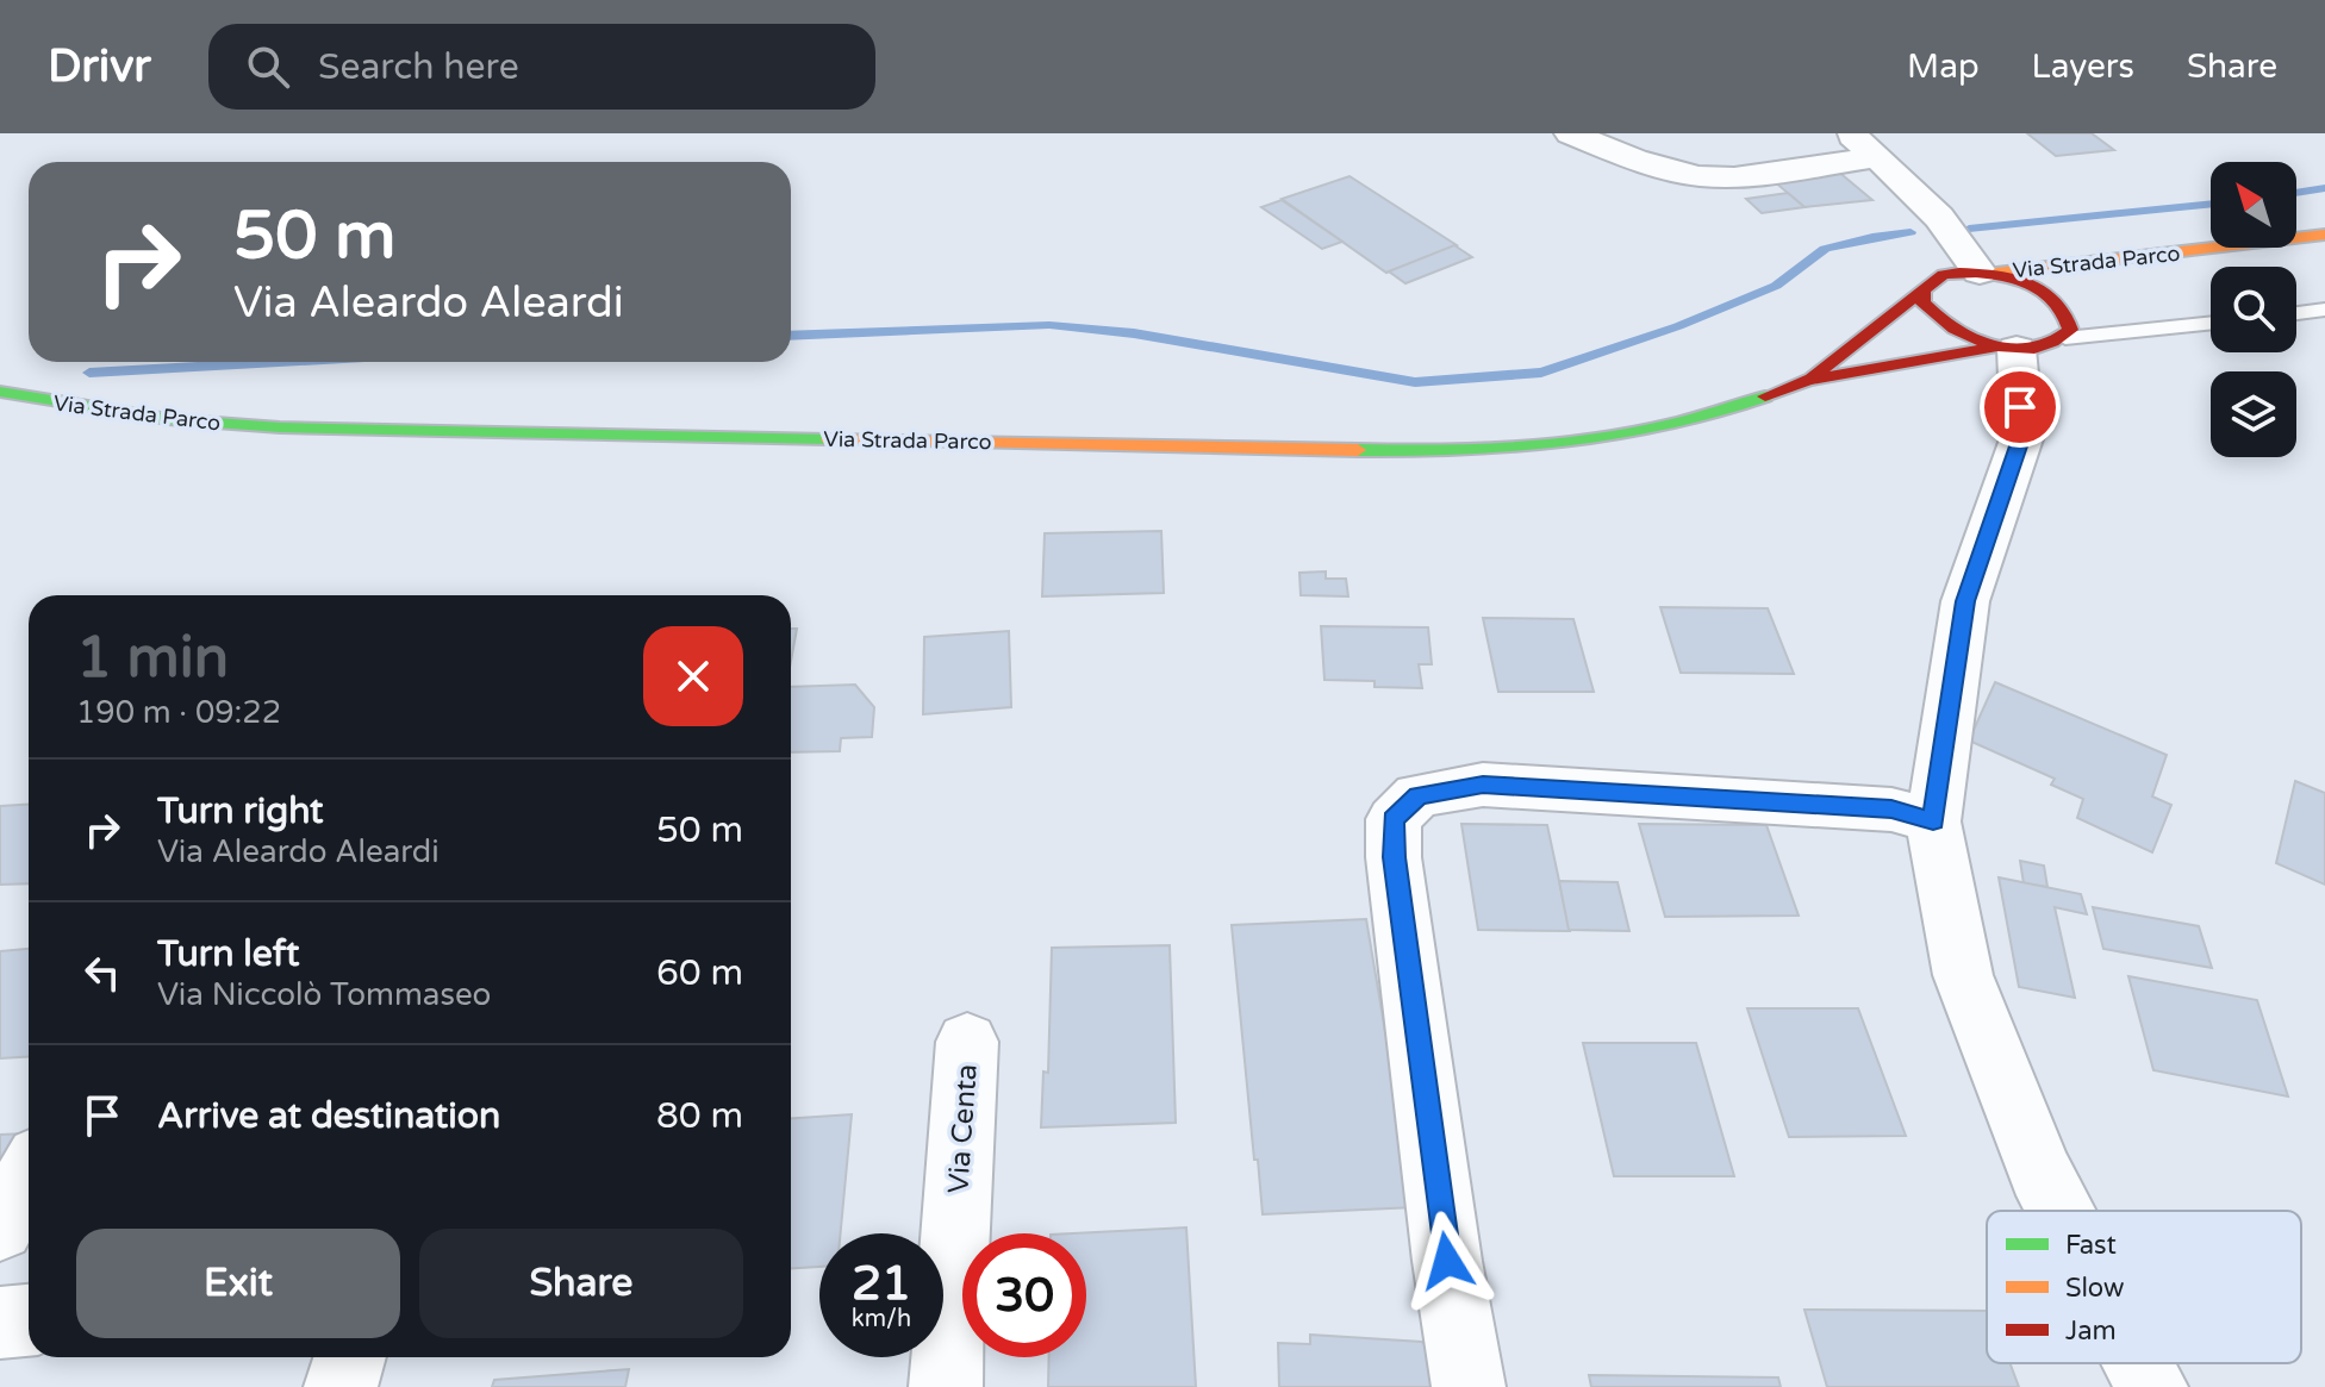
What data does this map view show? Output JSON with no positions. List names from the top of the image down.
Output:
{
  "streets": {
    "main road": ["Via Strada Parco"],
    "street": ["Via Centa"]
  },
  "legend": ["Fast", "Slow", "Jam"],
  "north": "top left",
  "page": {
    "header": "Drivr",
    "search": "Search here",
    "nav": ["Map", "Layers", "Share"],
    "turn": ["50 m", "Via Aleardo Aleardi"],
    "heading": ["1 min", "190 m · 09:22"],
    "list": [
      {
        "name": "Turn right",
        "note": "Via Aleardo Aleardi",
        "value": "50 m"
      },
      {
        "name": "Turn left",
        "note": "Via Niccolò Tommaseo",
        "value": "60 m"
      },
      {
        "name": "Arrive at destination",
        "value": "80 m"
      }
    ],
    "buttons": ["Exit", "Share"],
    "speed": "21 km/h",
    "limit": "30"
  }
}
